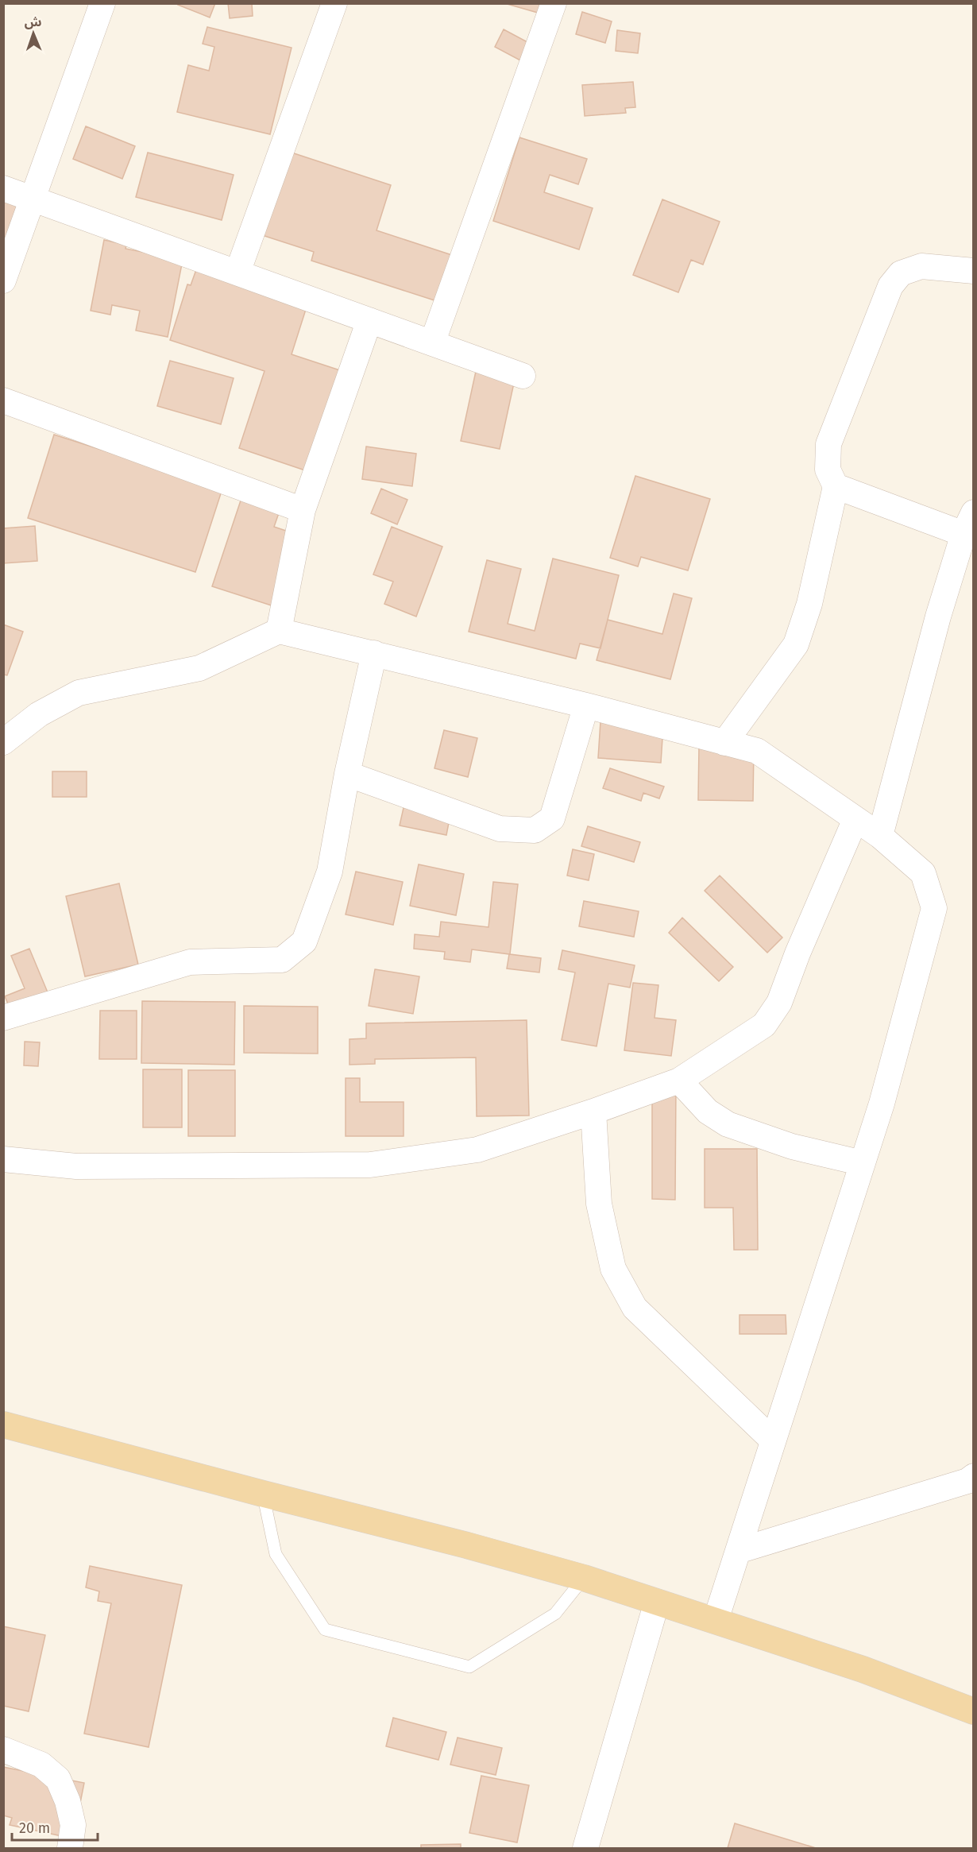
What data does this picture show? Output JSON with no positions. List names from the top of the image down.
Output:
{
  "scale_bar": "20 m",
  "north": "top"
}
